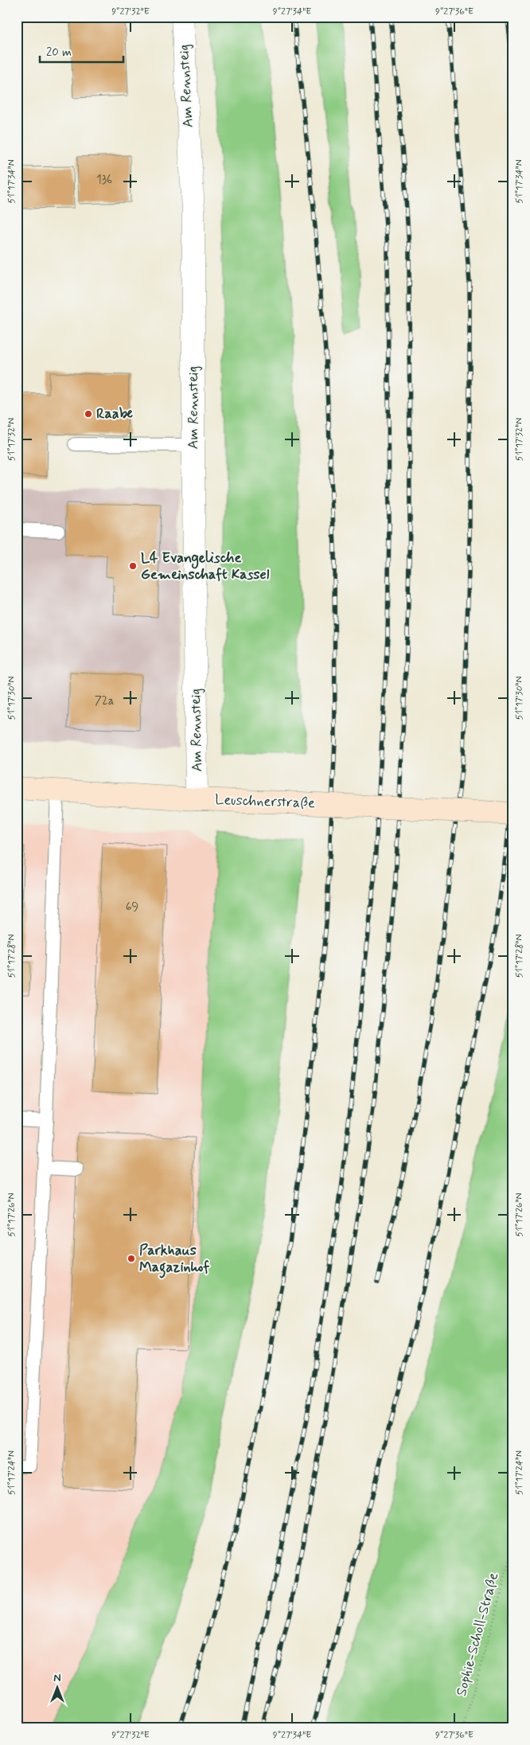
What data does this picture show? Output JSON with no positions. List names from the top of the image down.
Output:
{
  "streets": {
    "main road": ["Leuschnerstraße"],
    "street": ["Am Rennsteig"],
    "path": ["Sophie-Scholl-Straße"]
  },
  "crossings": [
    ["Am Rennsteig", "Leuschnerstraße"]
  ],
  "places": ["Raabe", "L4 Evangelische Gemeinschaft Kassel", "Parkhaus Magazinhof"],
  "house_numbers": ["136", "72a", "69"],
  "scale_bar": "20 m",
  "north": "top",
  "coordinates": [
    "9°27'32\"E",
    "9°27'34\"E",
    "9°27'36\"E",
    "51°17'34\"N",
    "51°17'32\"N",
    "51°17'30\"N",
    "51°17'28\"N",
    "51°17'26\"N",
    "51°17'24\"N"
  ]
}
